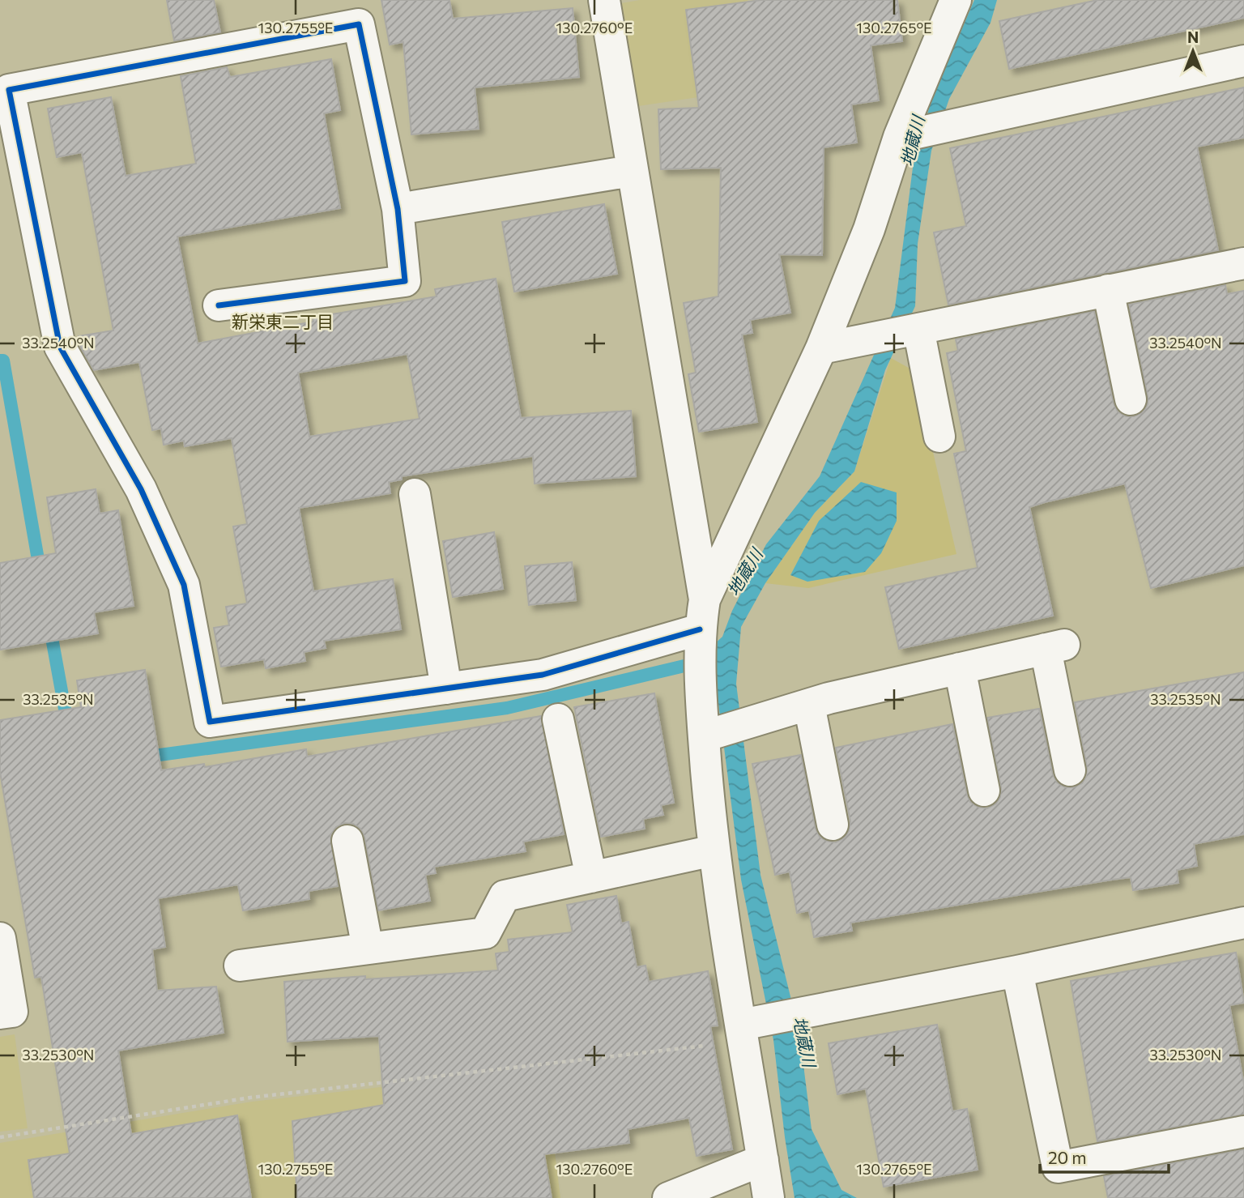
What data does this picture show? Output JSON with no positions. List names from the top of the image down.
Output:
{
  "districts": ["新栄東二丁目"],
  "water": ["地蔵川"],
  "scale_bar": "20 m",
  "north": "top",
  "coordinates": [
    "130.2755°E",
    "130.2760°E",
    "130.2765°E",
    "33.2540°N",
    "33.2535°N",
    "33.2530°N"
  ]
}
